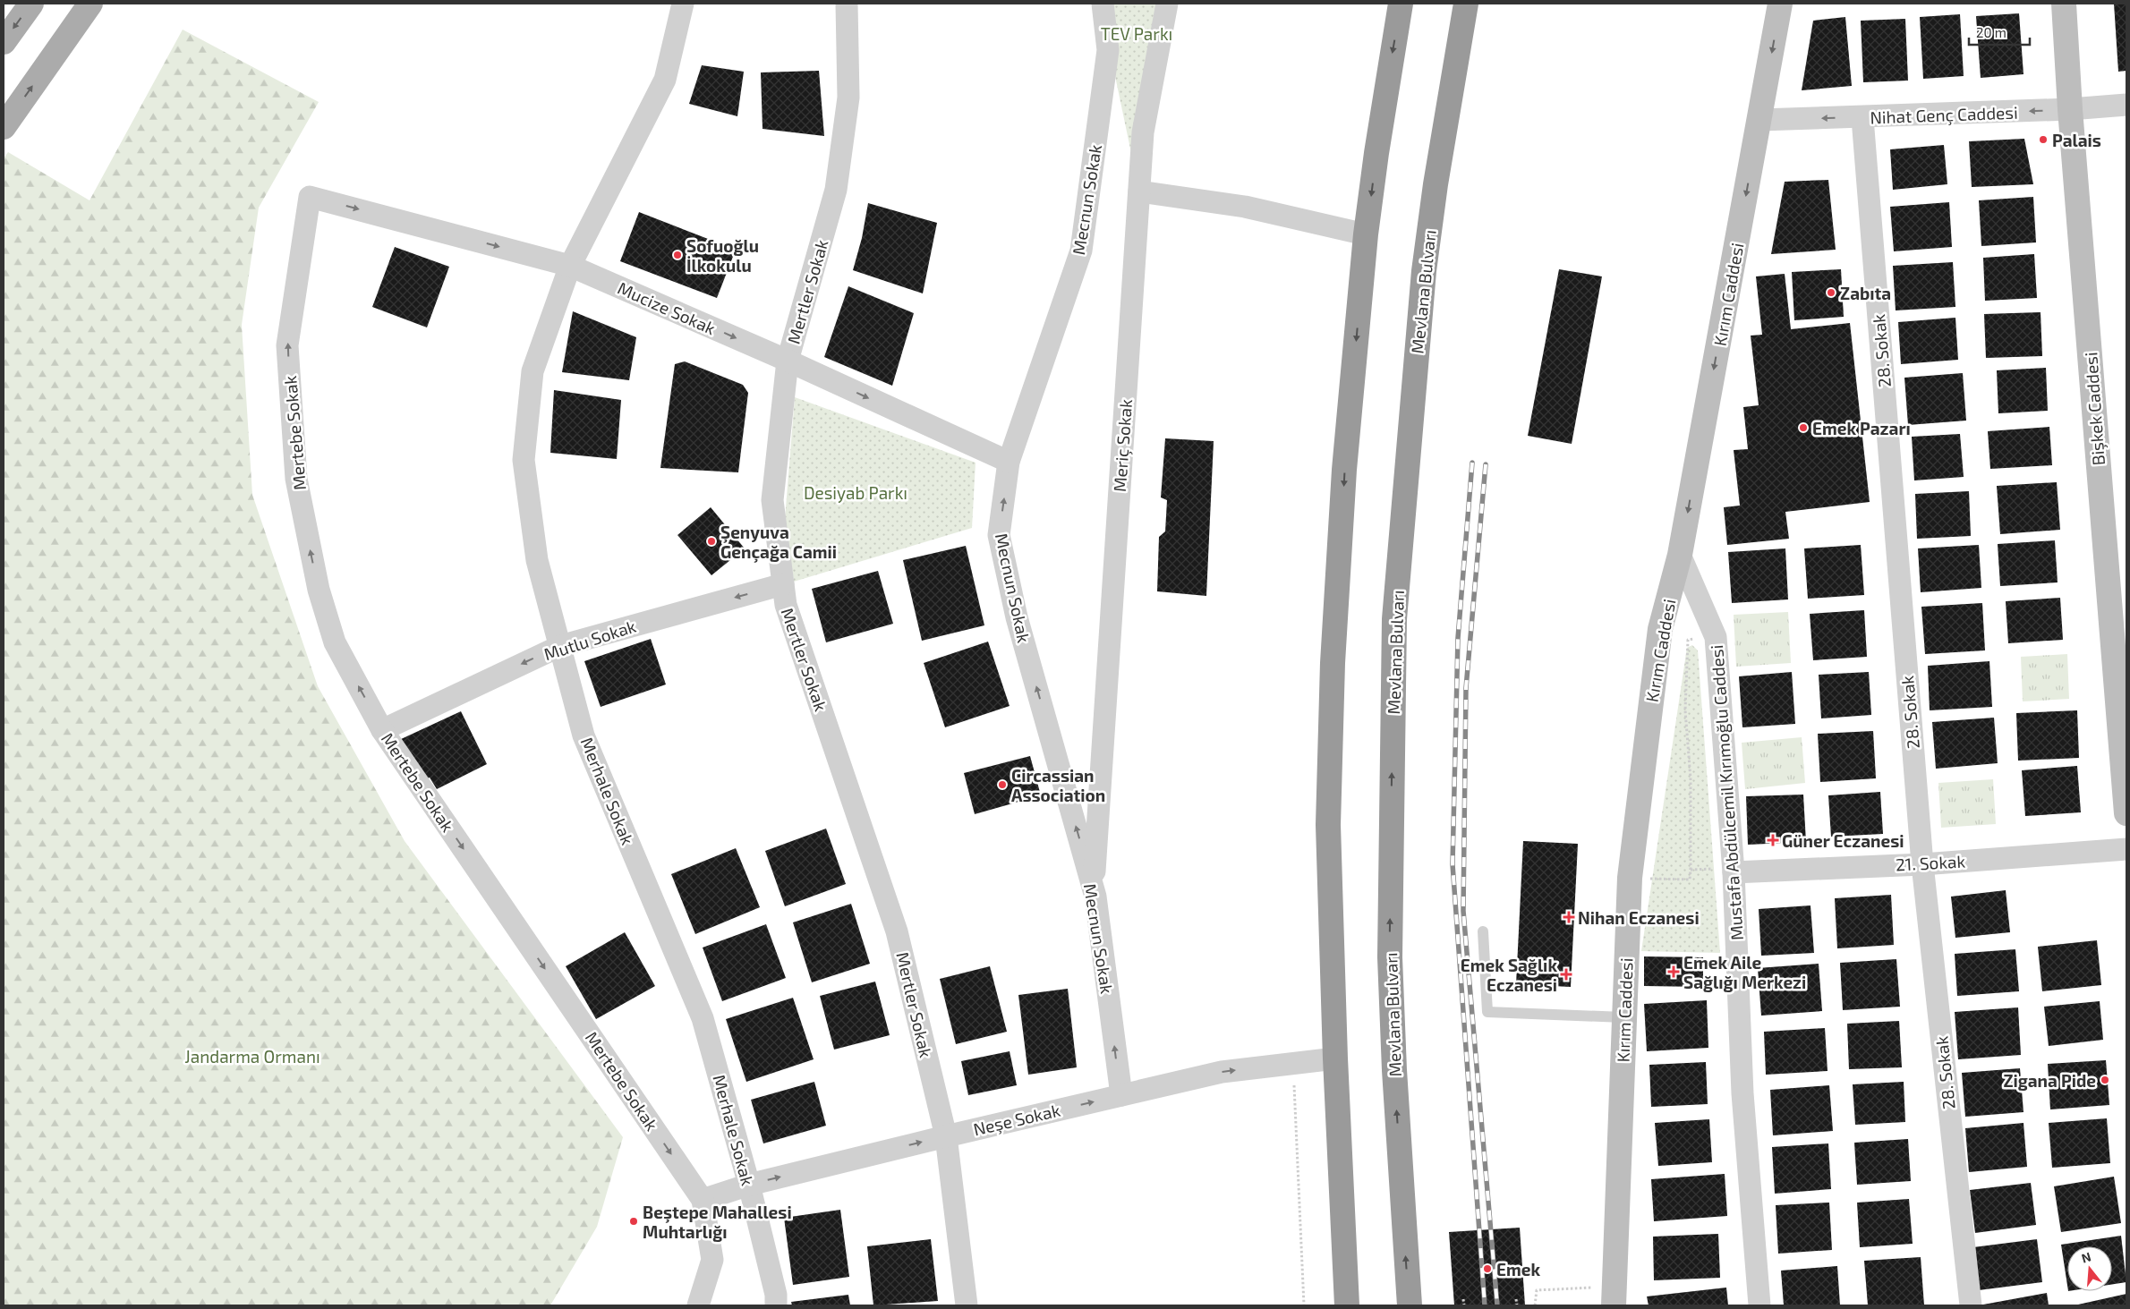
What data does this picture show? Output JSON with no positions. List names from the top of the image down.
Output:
{
  "streets": {
    "highway": ["Mevlana Bulvarı"],
    "street": [
      "Nihat Genç Caddesi",
      "Mecnun Sokak",
      "Mertler Sokak",
      "Kırım Caddesi",
      "Mucize Sokak",
      "28. Sokak",
      "Bişkek Caddesi",
      "Mertebe Sokak",
      "Meriç Sokak",
      "Mutlu Sokak",
      "Merhale Sokak",
      "Mustafa Abdülcemil Kırımoğlu Caddesi",
      "21. Sokak",
      "Neşe Sokak"
    ]
  },
  "crossings": [
    ["Nihat Genç Caddesi", "Kırım Caddesi"],
    ["Nihat Genç Caddesi", "28. Sokak"],
    ["Nihat Genç Caddesi", "Bişkek Caddesi"],
    ["Mecnun Sokak", "Mucize Sokak"],
    ["Mecnun Sokak", "Meriç Sokak"],
    ["Mecnun Sokak", "Neşe Sokak"],
    ["Mertler Sokak", "Mucize Sokak"],
    ["Mertler Sokak", "Mutlu Sokak"],
    ["Mertler Sokak", "Neşe Sokak"],
    ["Kırım Caddesi", "Mustafa Abdülcemil Kırımoğlu Caddesi"],
    ["Mucize Sokak", "Mertebe Sokak"],
    ["Mucize Sokak", "Merhale Sokak"],
    ["28. Sokak", "21. Sokak"],
    ["Mertebe Sokak", "Mutlu Sokak"],
    ["Mertebe Sokak", "Neşe Sokak"],
    ["Mutlu Sokak", "Merhale Sokak"],
    ["Merhale Sokak", "Neşe Sokak"],
    ["Mustafa Abdülcemil Kırımoğlu Caddesi", "21. Sokak"]
  ],
  "one_way": [
    "Nihat Genç Caddesi",
    "Mecnun Sokak",
    "Kırım Caddesi",
    "Mucize Sokak",
    "Mutlu Sokak",
    "Neşe Sokak"
  ],
  "parks": ["TEV Parkı", "Desiyab Parkı", "Jandarma Ormanı"],
  "places": {
    "other": [
      "Palais",
      "Sofuoğlu İlkokulu",
      "Zabıta",
      "Emek Pazarı",
      "Şenyuva Gençağa Camii",
      "Circassian Association",
      "Zigana Pide",
      "Beştepe Mahallesi Muhtarlığı",
      "Emek"
    ],
    "health": [
      "Güner Eczanesi",
      "Nihan Eczanesi",
      "Emek Aile Sağlığı Merkezi",
      "Emek Sağlık Eczanesi"
    ]
  },
  "scale_bar": "20 m",
  "north": "top"
}
